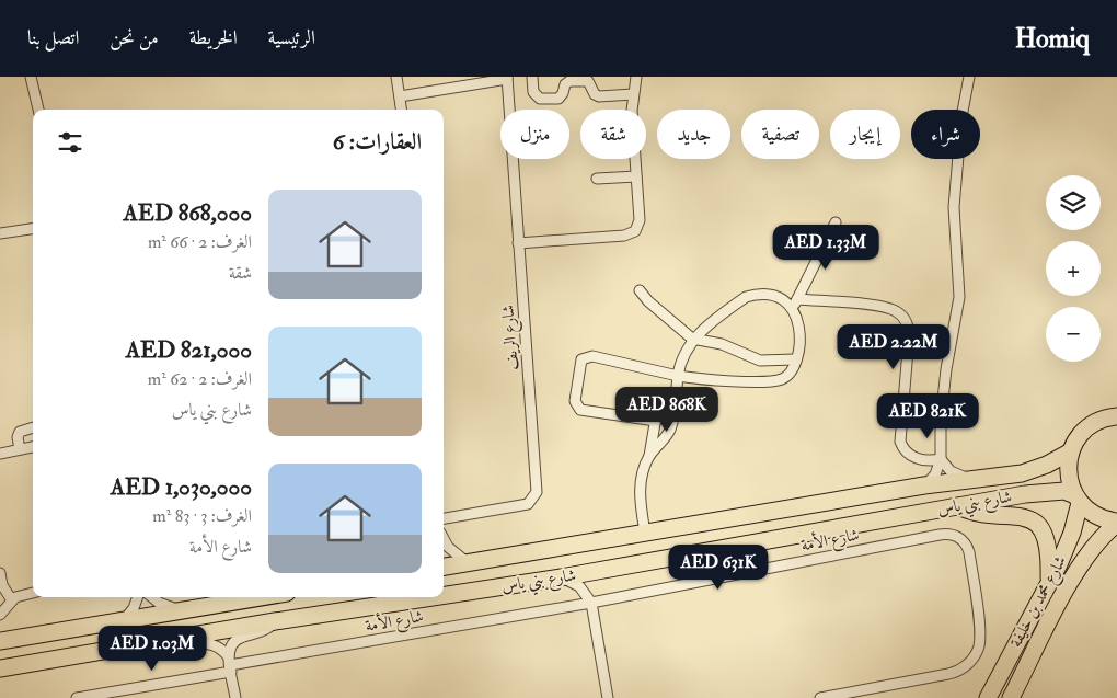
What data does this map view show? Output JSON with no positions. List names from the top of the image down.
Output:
{
  "streets": {
    "main road": ["شارع بني ياس", "شارع محمد بن خليفة"],
    "street": ["شارع الريف", "شارع الأمة"]
  },
  "crossings": [
    ["شارع بني ياس", "شارع محمد بن خليفة"]
  ],
  "page": {
    "header": "Homiq",
    "nav": [
      "الرئيسية",
      "الخريطة",
      "من نحن",
      "اتصل بنا"
    ],
    "chip": [
      "شراء",
      "إيجار",
      "تصفية",
      "جديد",
      "شقة",
      "منزل"
    ],
    "heading": "العقارات: 6",
    "map_buttons": ["+", "−"],
    "list": [
      {
        "name": "AED 868,000",
        "note": "الغرف: 2 · 66 m² · شقة"
      },
      {
        "name": "AED 821,000",
        "note": "الغرف: 2 · 62 m² · شارع بني ياس"
      },
      {
        "name": "AED 1,030,000",
        "note": "الغرف: 3 · 83 m² · شارع الأمة"
      }
    ],
    "price": [
      "AED 1.33M",
      "AED 2.22M",
      "AED 868K",
      "AED 821K",
      "AED 631K",
      "AED 1.03M"
    ]
  }
}
